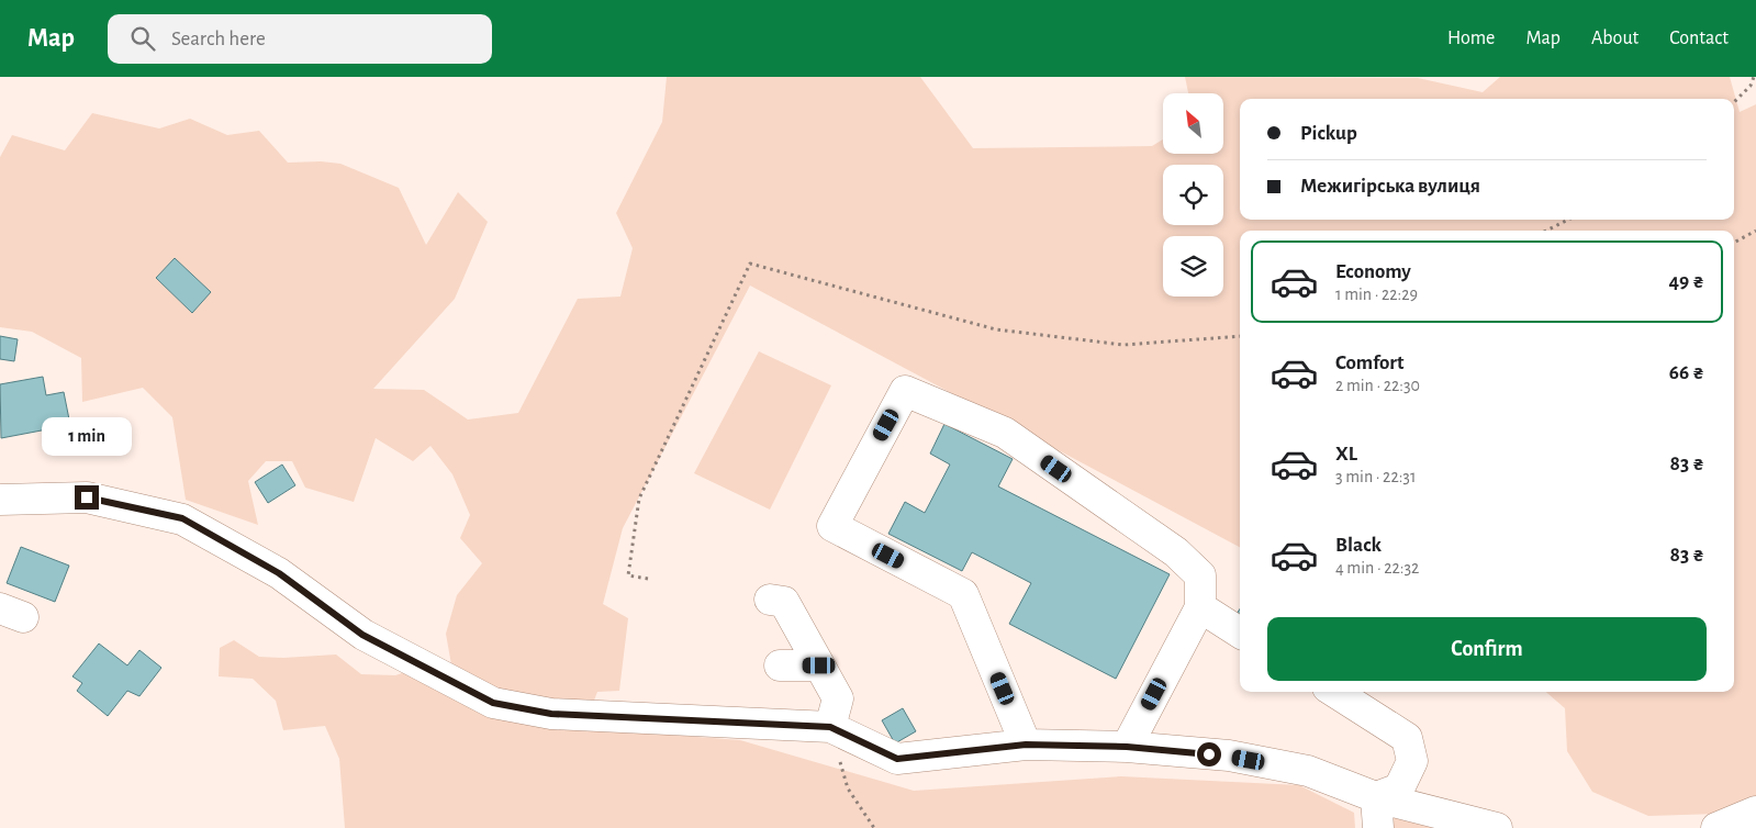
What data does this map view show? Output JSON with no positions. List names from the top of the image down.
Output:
{
  "north": "top left",
  "page": {
    "header": "Map",
    "search": "Search here",
    "nav": [
      "Home",
      "Map",
      "About",
      "Contact"
    ],
    "banner": ["Pickup", "Межигірська вулиця"],
    "list": [
      {
        "name": "Economy",
        "note": "1 min · 22:29",
        "value": "49 ₴"
      },
      {
        "name": "Comfort",
        "note": "2 min · 22:30",
        "value": "66 ₴"
      },
      {
        "name": "XL",
        "note": "3 min · 22:31",
        "value": "83 ₴"
      },
      {
        "name": "Black",
        "note": "4 min · 22:32",
        "value": "83 ₴"
      }
    ],
    "bubble": "1 min",
    "buttons": "Confirm"
  }
}
